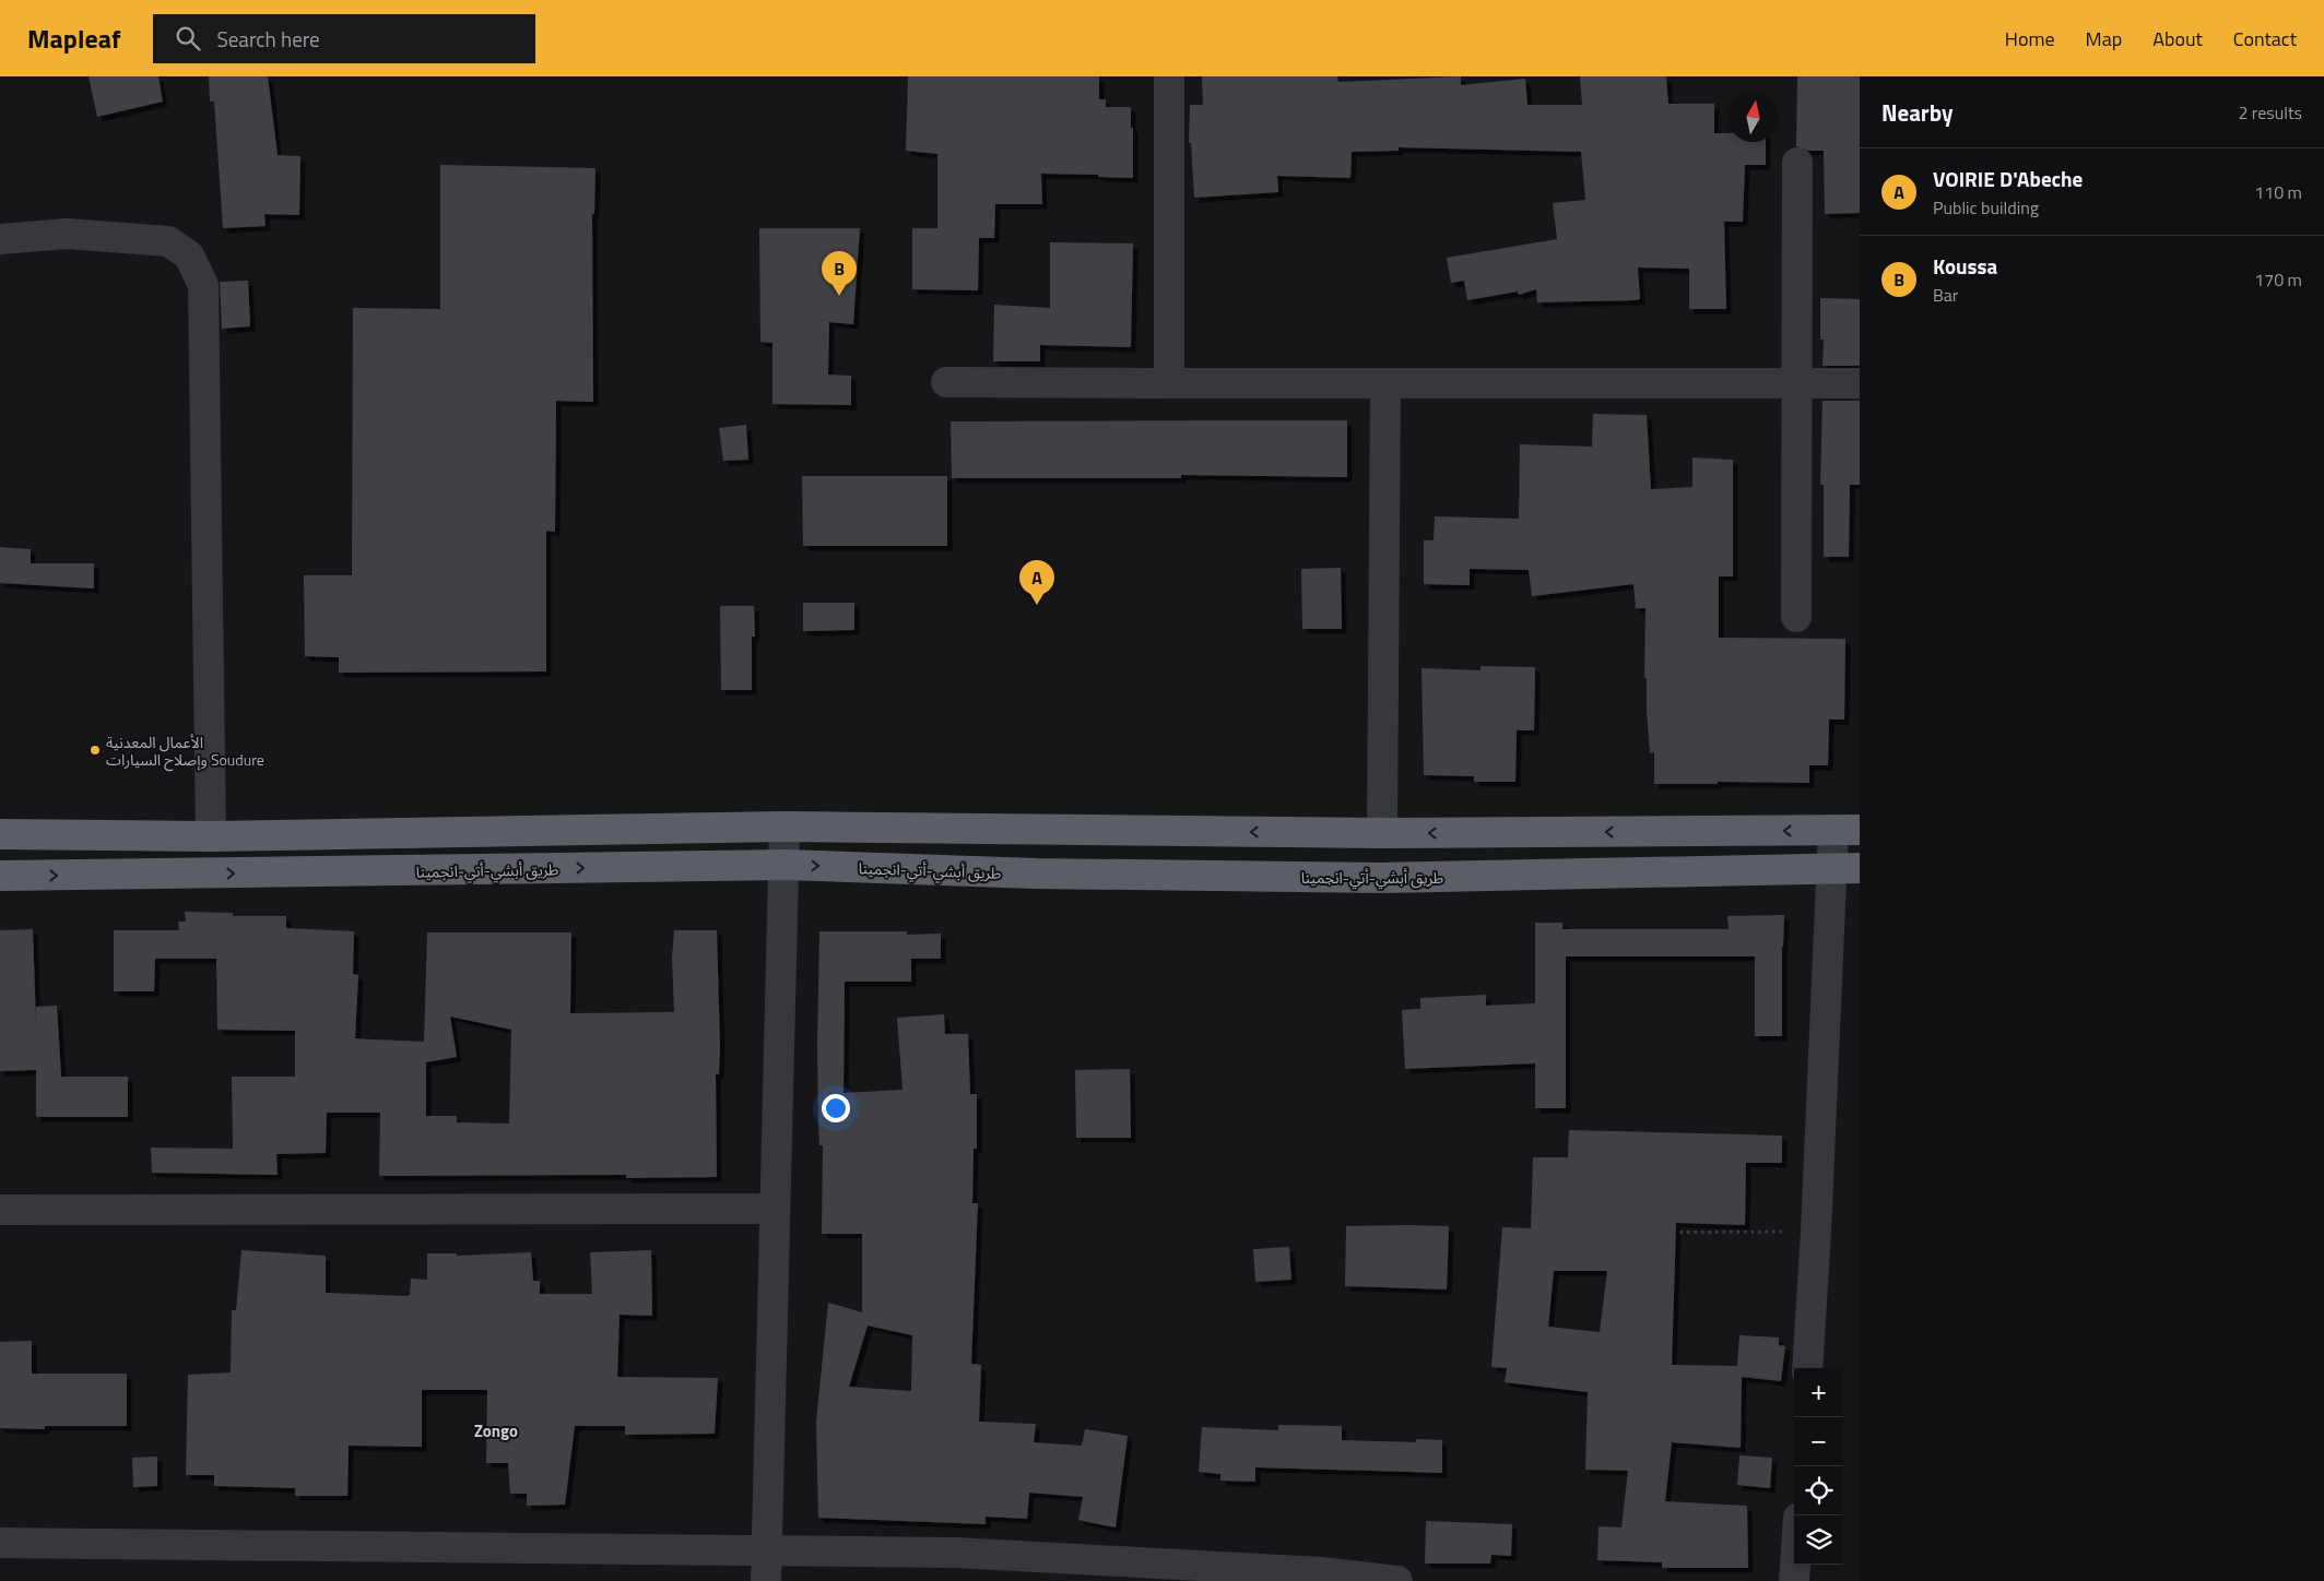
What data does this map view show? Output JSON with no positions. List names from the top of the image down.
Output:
{
  "streets": {
    "highway": ["طريق أبشي-أتي-انجمينا"]
  },
  "districts": ["Zongo"],
  "places": ["الأعمال المعدنية وإصلاح السيارات Soudure"],
  "north": "top",
  "page": {
    "header": "Mapleaf",
    "search": "Search here",
    "nav": [
      "Home",
      "Map",
      "About",
      "Contact"
    ],
    "heading": ["Nearby", "2 results"],
    "list": [
      {
        "mark": "A",
        "name": "VOIRIE D'Abeche",
        "note": "Public building",
        "value": "110 m"
      },
      {
        "mark": "B",
        "name": "Koussa",
        "note": "Bar",
        "value": "170 m"
      }
    ],
    "pins": ["B", "A"],
    "map_buttons": ["+", "−"]
  }
}
